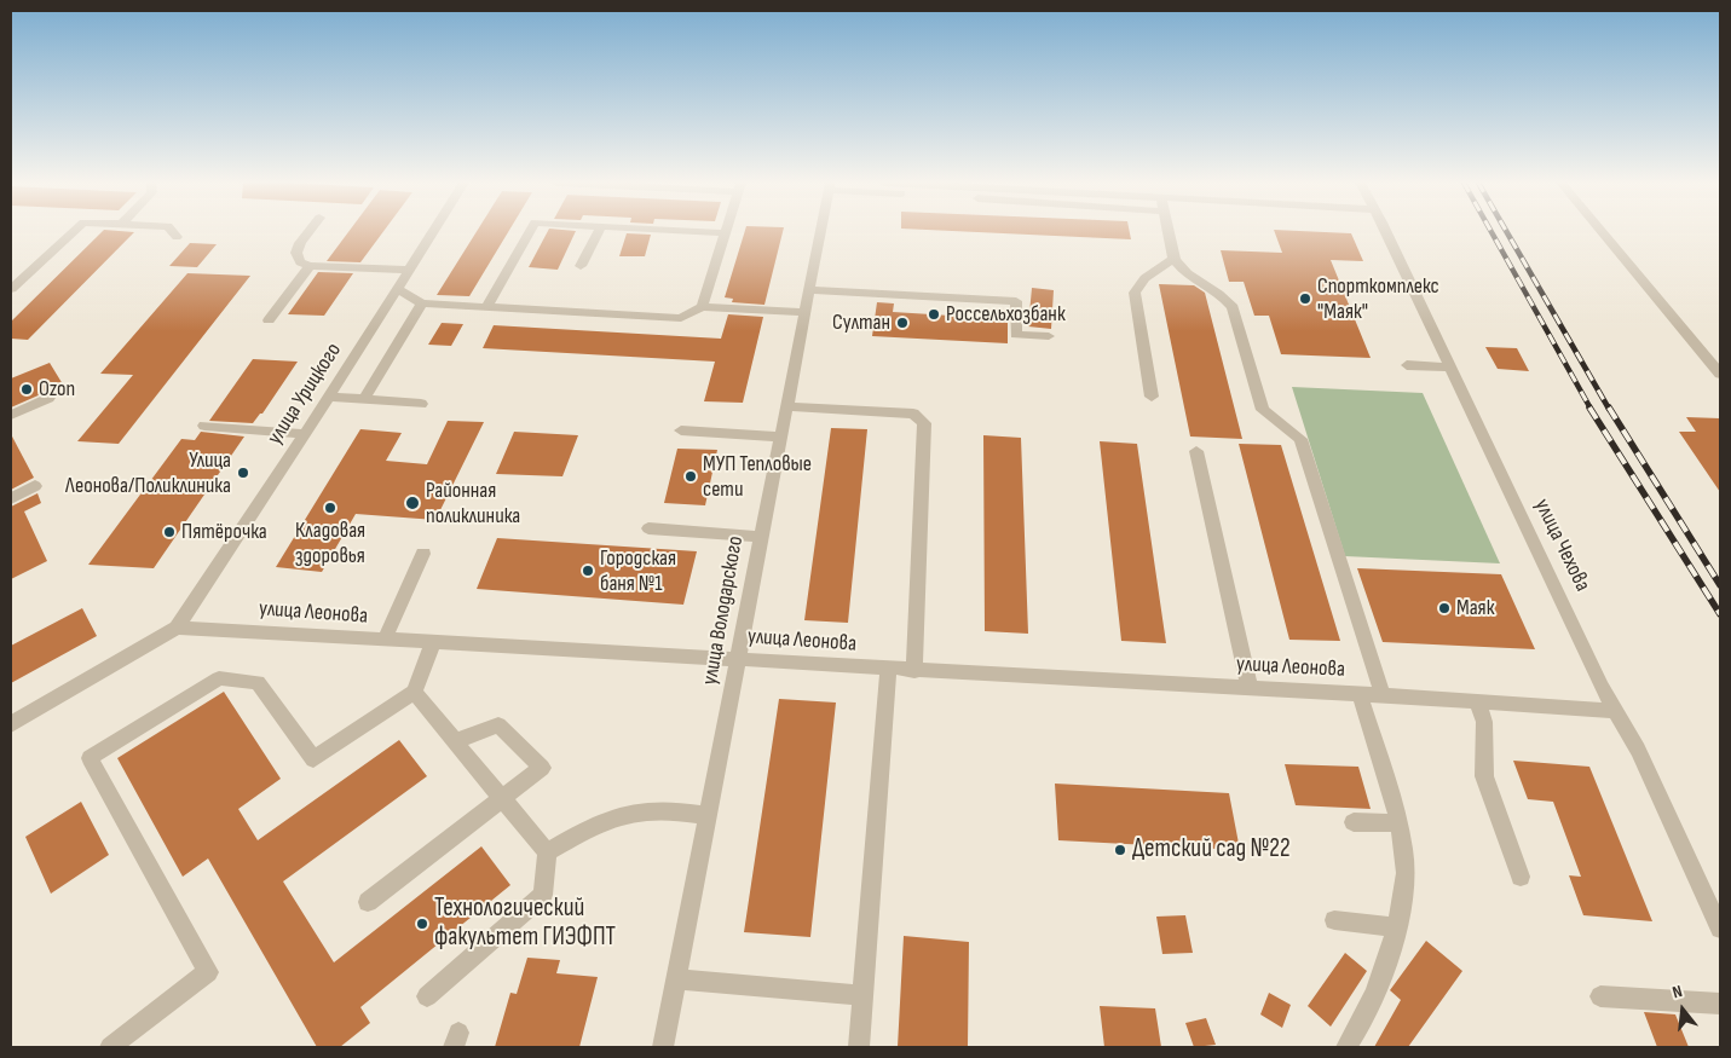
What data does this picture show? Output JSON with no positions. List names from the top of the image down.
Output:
{
  "streets": {
    "street": [
      "улица Урицкого",
      "улица Чехова",
      "улица Володарского",
      "улица Леонова"
    ]
  },
  "crossings": [
    ["улица Урицкого", "улица Леонова"],
    ["улица Чехова", "улица Леонова"],
    ["улица Володарского", "улица Леонова"]
  ],
  "places": [
    "Спорткомплекс \"Маяк\"",
    "Россельхозбанк",
    "Султан",
    "Ozon",
    "Улица Леонова/Поликлиника",
    "МУП Тепловые сети",
    "Районная поликлиника",
    "Кладовая здоровья",
    "Пятёрочка",
    "Городская баня №1",
    "Маяк",
    "Детский сад №22",
    "Технологический факультет ГИЭФПТ"
  ],
  "north": "top"
}
